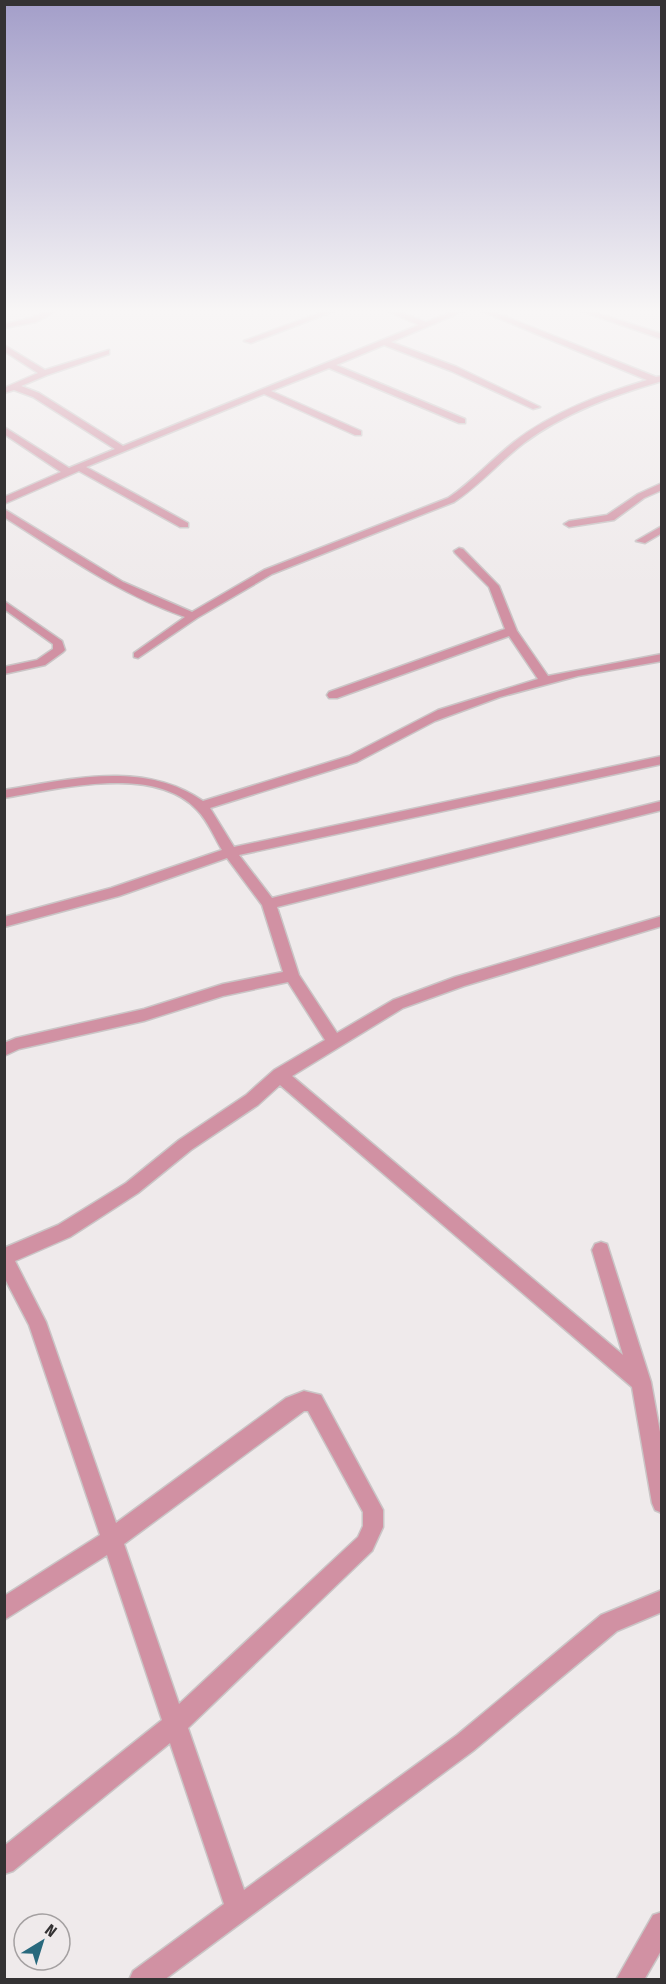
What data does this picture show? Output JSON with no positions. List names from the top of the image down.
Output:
{
  "north": "top right"
}
